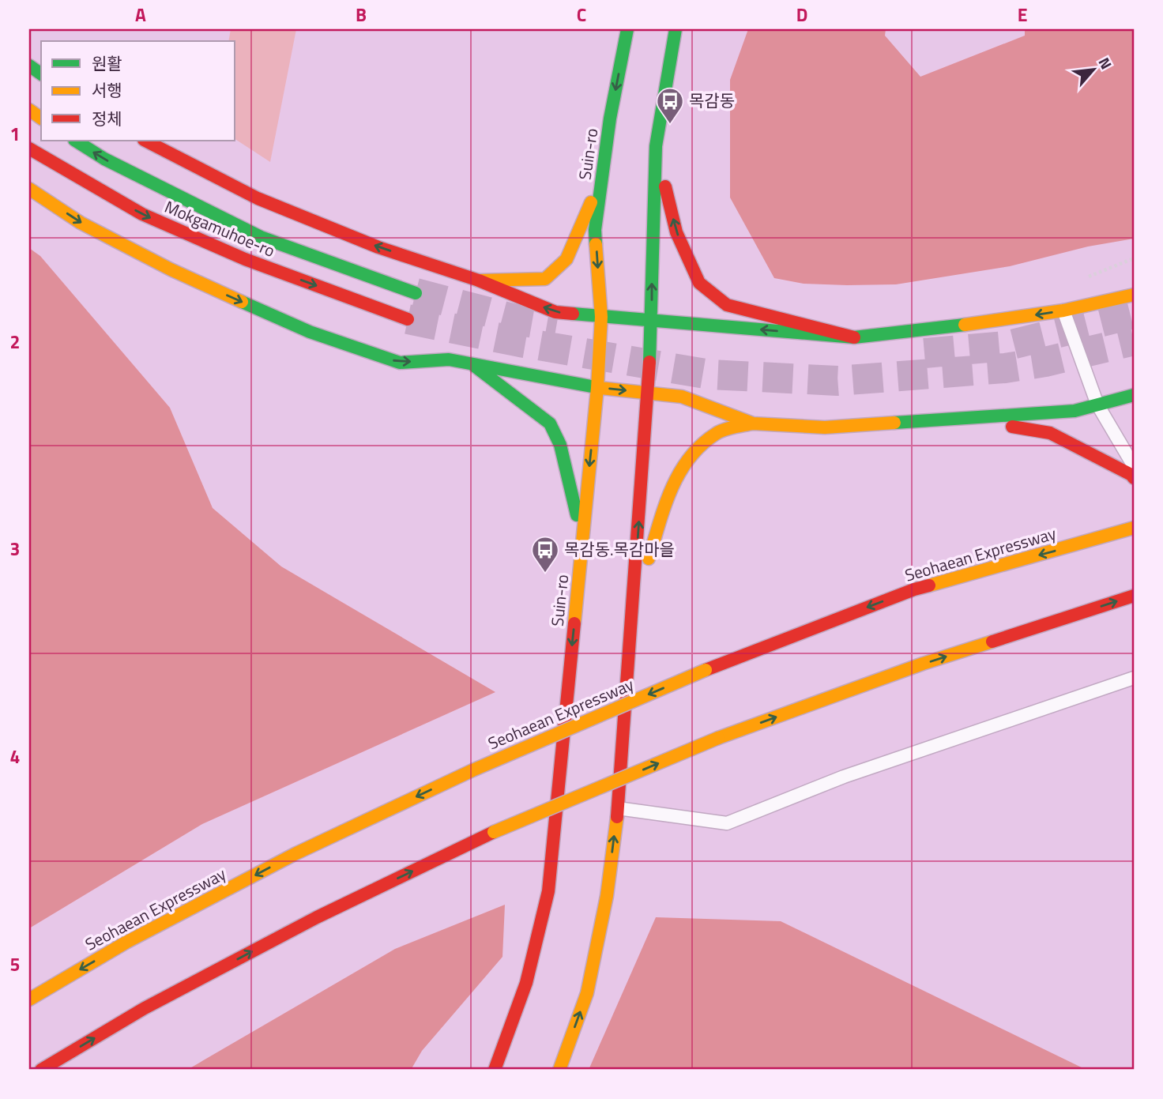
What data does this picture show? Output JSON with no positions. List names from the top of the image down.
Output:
{
  "streets": {
    "main road": ["Suin-ro", "Mokgamuhoe-ro", "Seohaean Expressway"]
  },
  "places": {
    "bus stop": ["목감동", "목감동.목감마을"]
  },
  "legend": ["원활", "서행", "정체"],
  "north": "top right",
  "grid": {
    "columns": [
      "A",
      "B",
      "C",
      "D",
      "E"
    ],
    "rows": [
      "1",
      "2",
      "3",
      "4",
      "5"
    ]
  }
}
